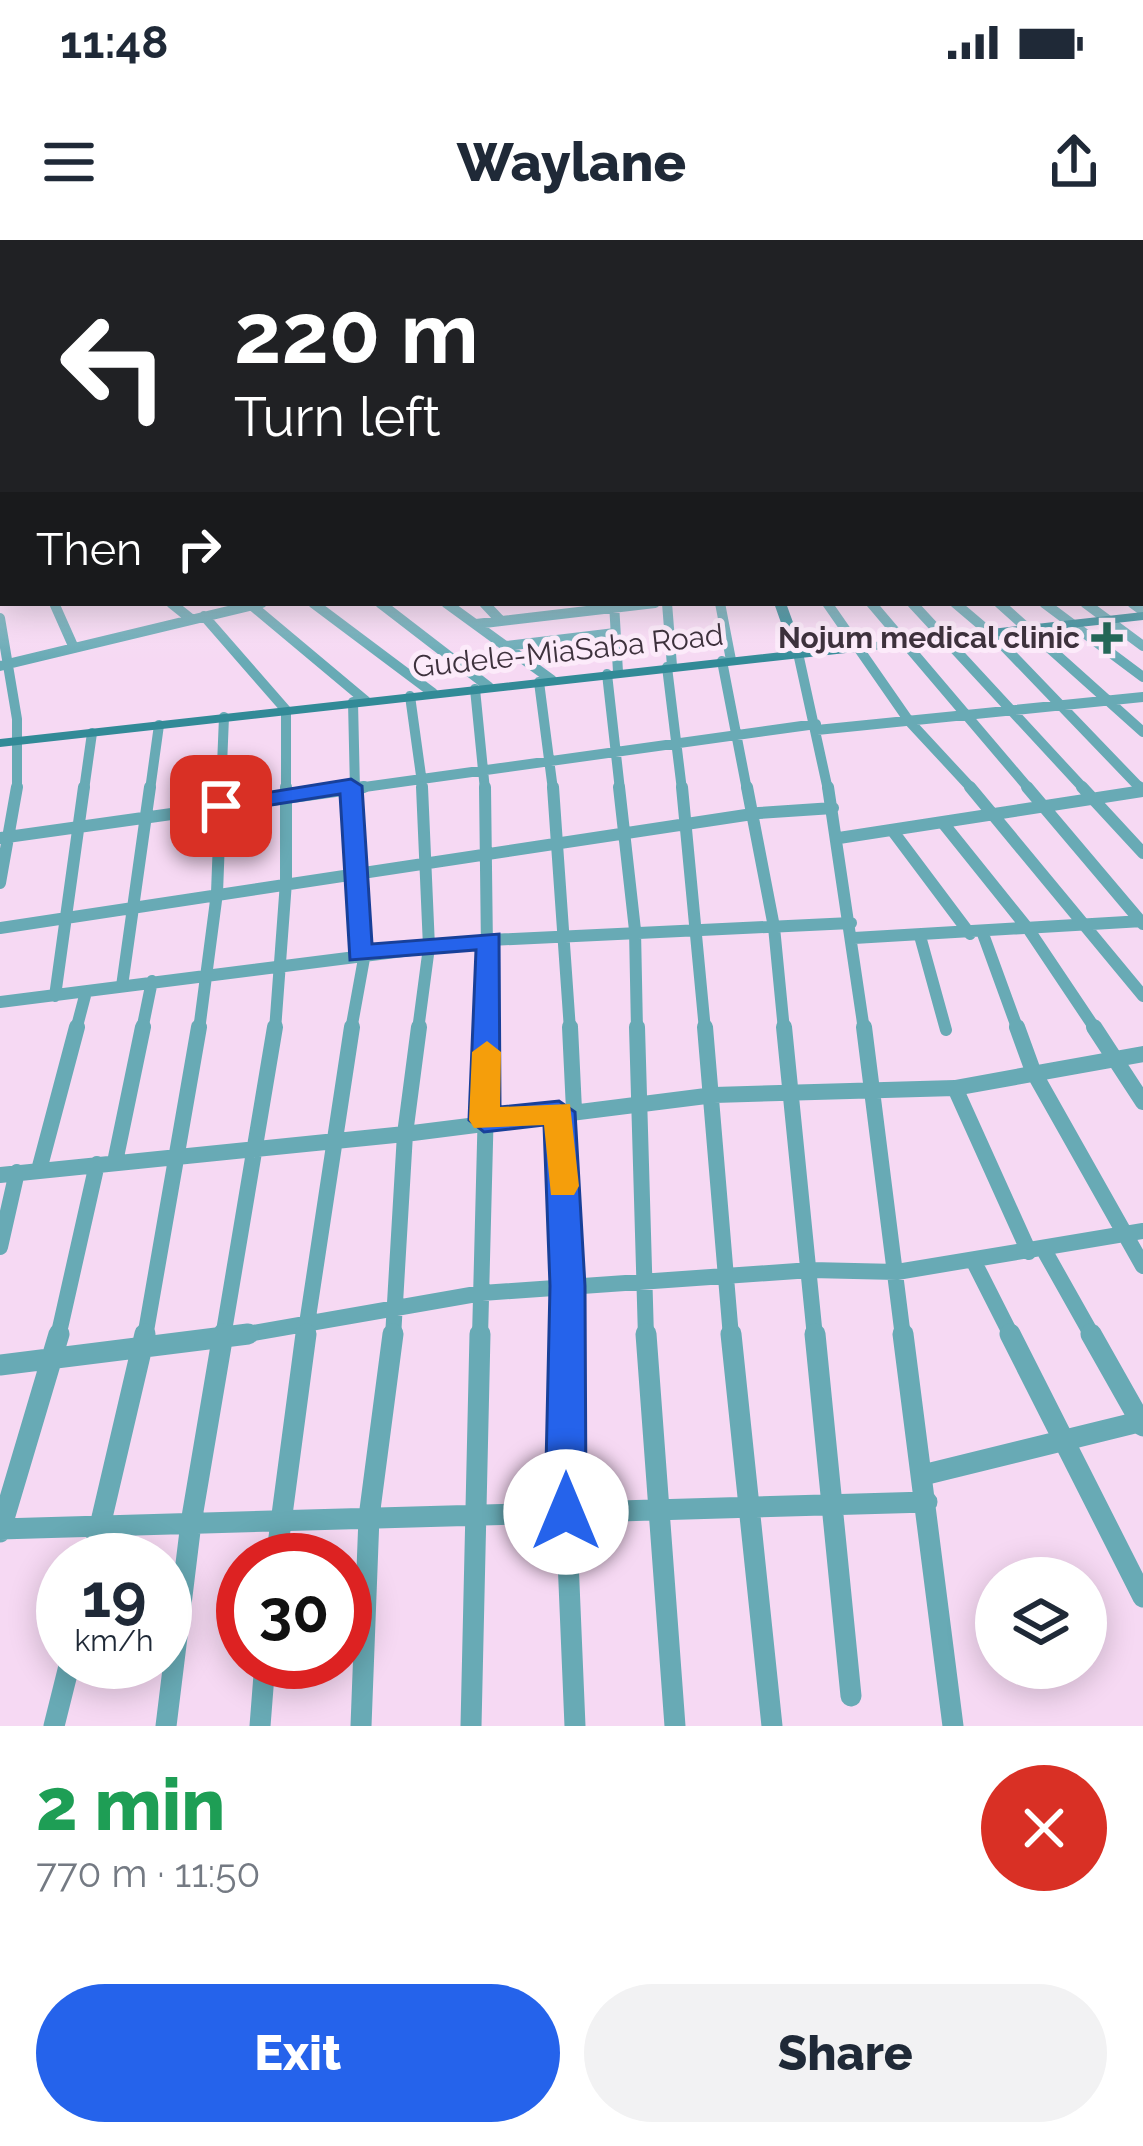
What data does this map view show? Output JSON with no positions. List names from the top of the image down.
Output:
{
  "streets": {
    "street": ["Gudele-MiaSaba Road"]
  },
  "places": {
    "health": ["Nojum medical clinic"]
  },
  "page": {
    "status": "11:48",
    "header": "Waylane",
    "turn": ["220 m", "Turn left"],
    "then": "Then",
    "speed": "19 km/h",
    "limit": "30",
    "heading": ["2 min", "770 m · 11:50"],
    "buttons": ["Exit", "Share"]
  }
}
